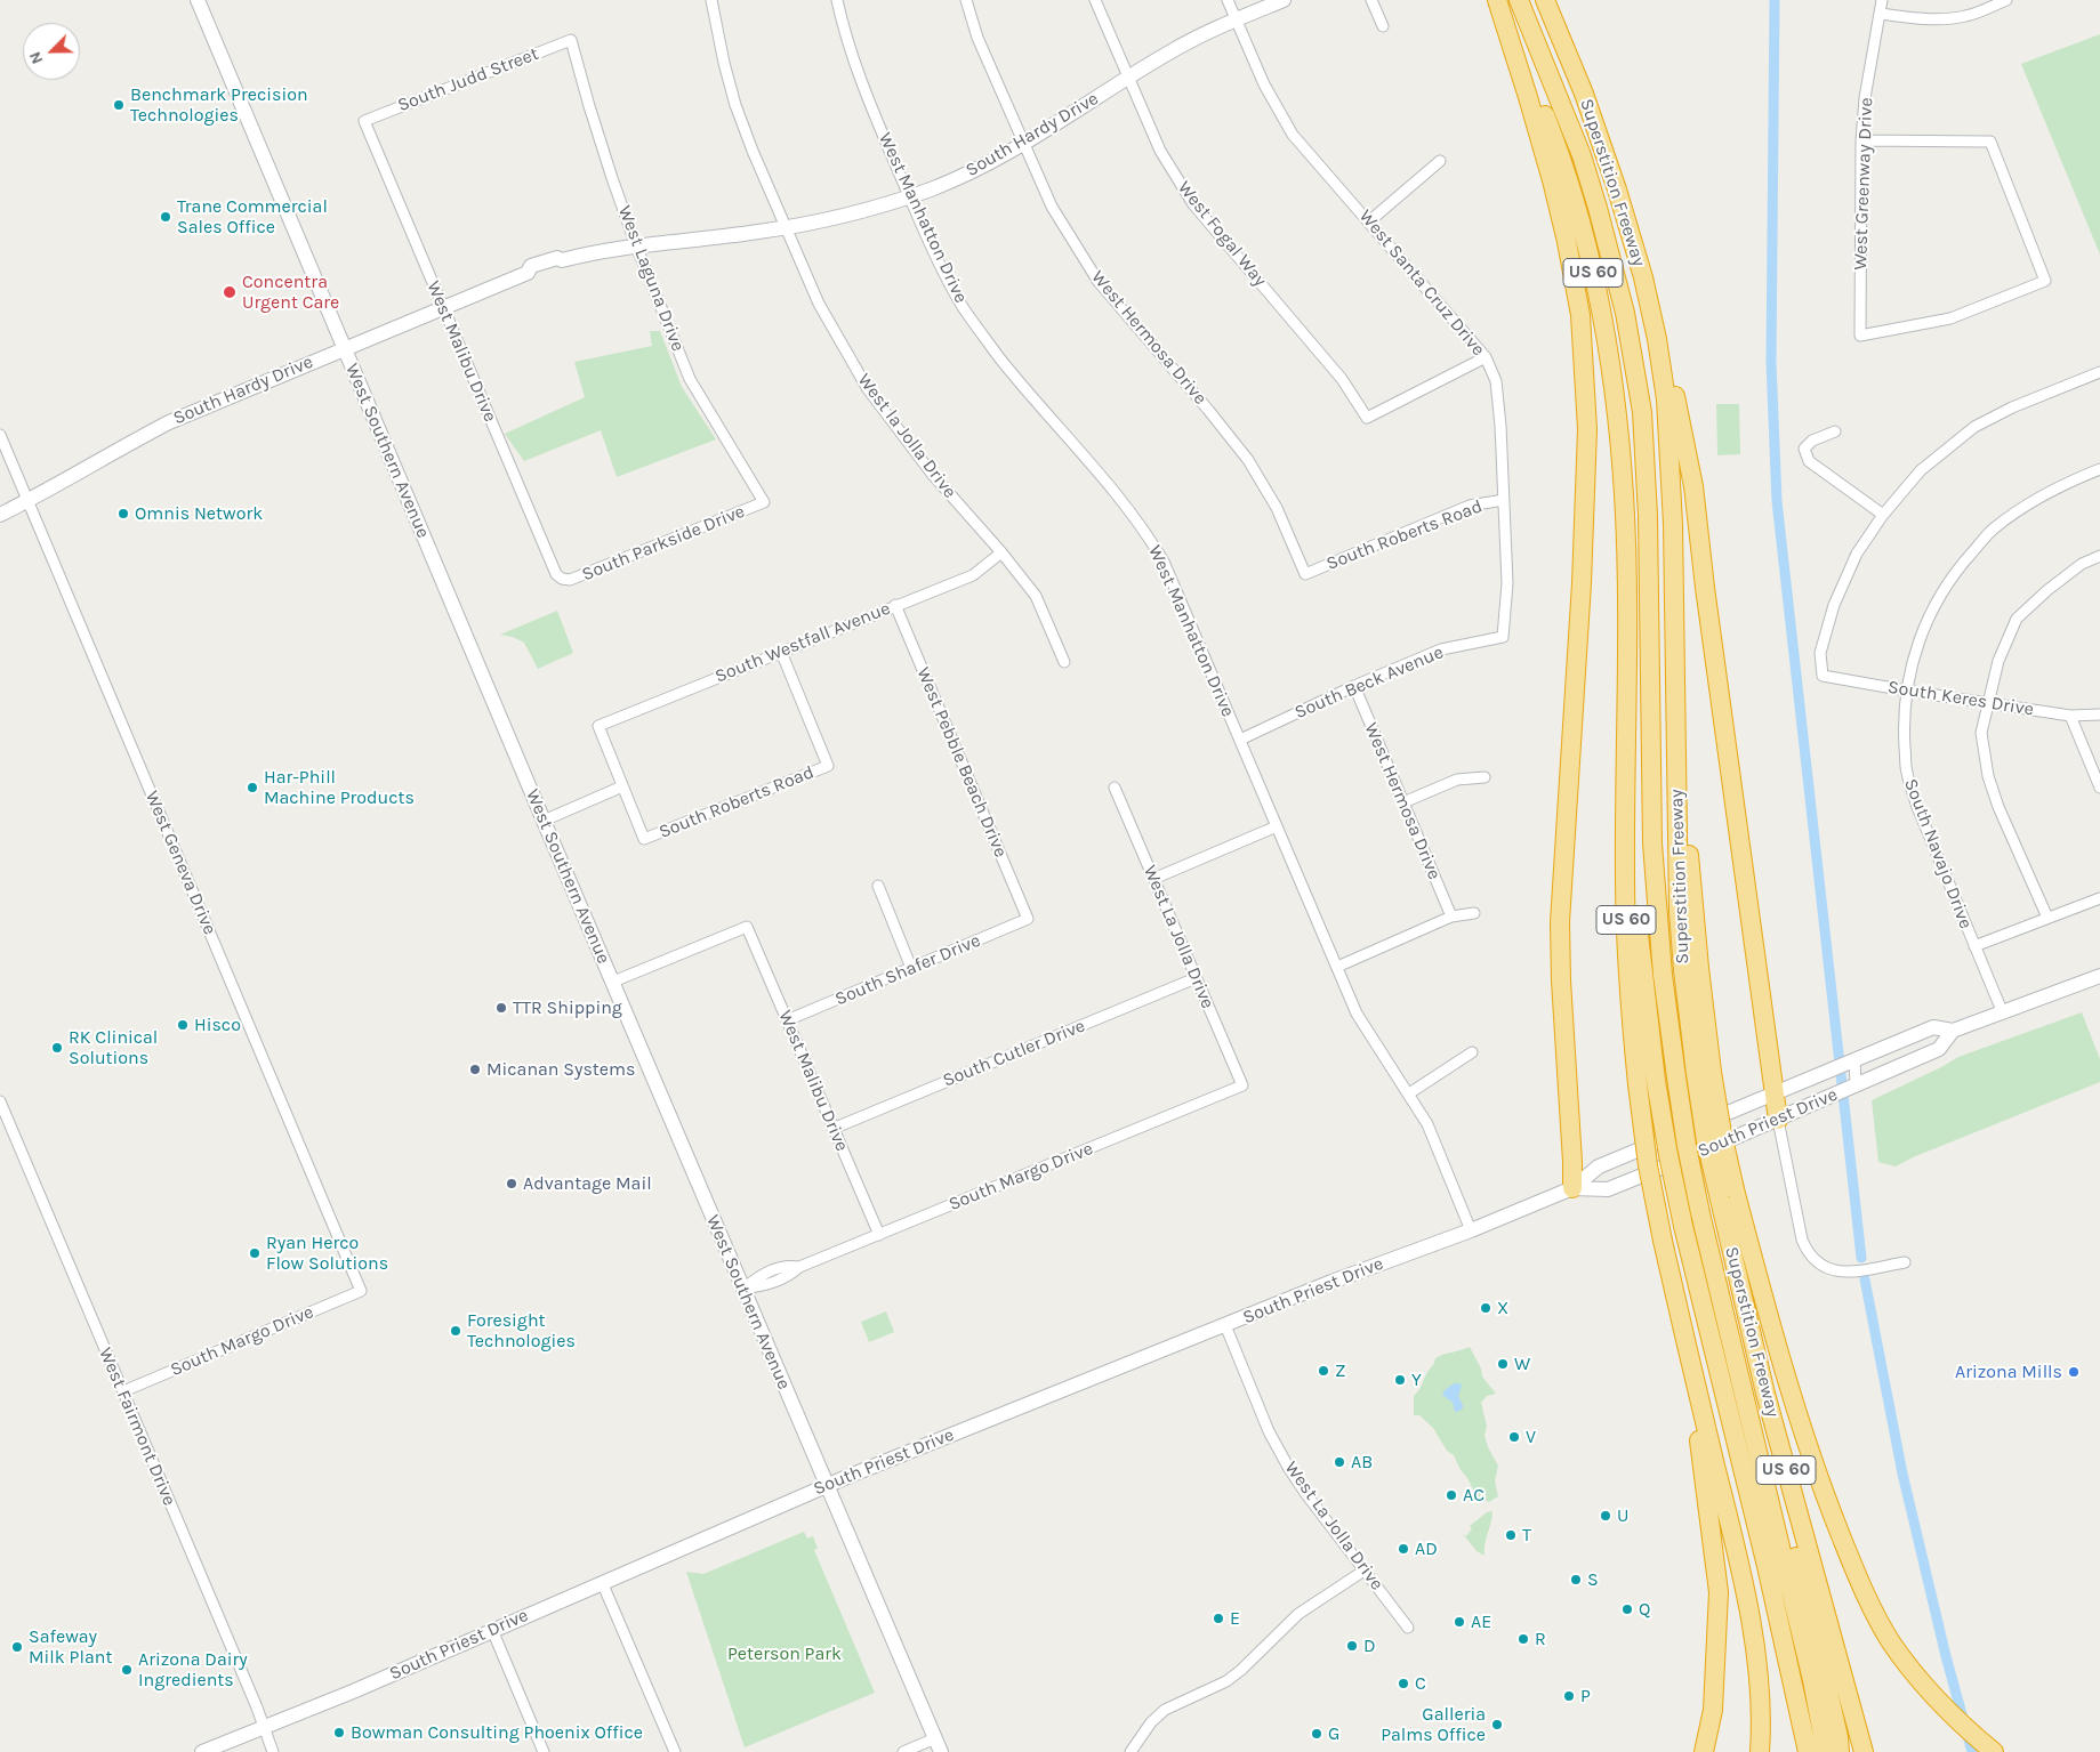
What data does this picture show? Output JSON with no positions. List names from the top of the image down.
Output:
{
  "streets": {
    "highway": ["Superstition Freeway", "US 60"],
    "main road": ["South Hardy Drive", "West Southern Avenue", "South Priest Drive"],
    "street": [
      "South Judd Street",
      "West Greenway Drive",
      "West Manhatton Drive",
      "West Fogal Way",
      "West Laguna Drive",
      "West Santa Cruz Drive",
      "West Hermosa Drive",
      "West Malibu Drive",
      "West la Jolla Drive",
      "South Roberts Road",
      "South Parkside Drive",
      "South Westfall Avenue",
      "South Beck Avenue",
      "South Keres Drive",
      "West Pebble Beach Drive",
      "South Navajo Drive",
      "West Geneva Drive",
      "West La Jolla Drive",
      "South Shafer Drive",
      "South Cutler Drive",
      "South Margo Drive",
      "West Fairmont Drive"
    ]
  },
  "crossings": [
    ["South Judd Street", "West Laguna Drive"],
    ["South Judd Street", "West Malibu Drive"],
    ["South Hardy Drive", "West Manhatton Drive"],
    ["South Hardy Drive", "West Fogal Way"],
    ["South Hardy Drive", "West Laguna Drive"],
    ["South Hardy Drive", "West Santa Cruz Drive"],
    ["South Hardy Drive", "West Hermosa Drive"],
    ["South Hardy Drive", "West Malibu Drive"],
    ["South Hardy Drive", "West la Jolla Drive"],
    ["South Hardy Drive", "West Southern Avenue"],
    ["South Hardy Drive", "West Geneva Drive"],
    ["West Manhatton Drive", "South Beck Avenue"],
    ["West Manhatton Drive", "South Priest Drive"],
    ["West Fogal Way", "West Santa Cruz Drive"],
    ["West Laguna Drive", "South Parkside Drive"],
    ["West Santa Cruz Drive", "South Roberts Road"],
    ["West Santa Cruz Drive", "South Beck Avenue"],
    ["West Hermosa Drive", "South Roberts Road"],
    ["West Hermosa Drive", "South Beck Avenue"],
    ["West Malibu Drive", "West Southern Avenue"],
    ["West Malibu Drive", "South Parkside Drive"],
    ["West Malibu Drive", "South Shafer Drive"],
    ["West Malibu Drive", "South Cutler Drive"],
    ["West Malibu Drive", "South Margo Drive"],
    ["West la Jolla Drive", "South Westfall Avenue"],
    ["West Southern Avenue", "South Priest Drive"],
    ["West Southern Avenue", "South Margo Drive"],
    ["South Roberts Road", "South Westfall Avenue"],
    ["South Westfall Avenue", "West Pebble Beach Drive"],
    ["South Keres Drive", "South Navajo Drive"],
    ["West Pebble Beach Drive", "South Shafer Drive"],
    ["South Navajo Drive", "South Priest Drive"],
    ["West Geneva Drive", "South Margo Drive"],
    ["West La Jolla Drive", "South Cutler Drive"],
    ["West La Jolla Drive", "South Priest Drive"],
    ["West La Jolla Drive", "South Margo Drive"],
    ["South Priest Drive", "West Fairmont Drive"],
    ["South Margo Drive", "West Fairmont Drive"]
  ],
  "parks": ["Peterson Park"],
  "places": [
    "Benchmark Precision Technologies",
    "Trane Commercial Sales Office",
    "Concentra Urgent Care",
    "Omnis Network",
    "Har-Phill Machine Products",
    "TTR Shipping",
    "Hisco",
    "RK Clinical Solutions",
    "Micanan Systems",
    "Advantage Mail",
    "Ryan Herco Flow Solutions",
    "X",
    "Foresight Technologies",
    "W",
    "Z",
    "Arizona Mills",
    "Y",
    "V",
    "AB",
    "AC",
    "U",
    "T",
    "AD",
    "S",
    "Q",
    "E",
    "AE",
    "R",
    "D",
    "Safeway Milk Plant",
    "Arizona Dairy Ingredients",
    "C",
    "P",
    "Galleria Palms Office",
    "Bowman Consulting Phoenix Office",
    "G"
  ],
  "north": "bottom left"
}
